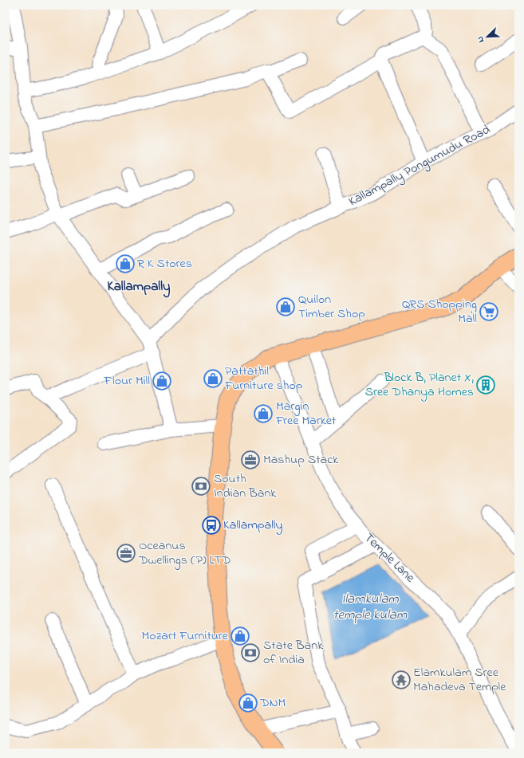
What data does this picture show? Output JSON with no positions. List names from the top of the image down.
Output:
{
  "streets": {
    "street": ["Kallampally Pongumudu Road", "Temple Lane"]
  },
  "districts": ["Kallampally"],
  "water": ["Ilamkulam temple kulam"],
  "places": {
    "shop": [
      "R K Stores",
      "Quilon Timber Shop",
      "Pattathil Furniture shop",
      "Flour Mill",
      "Margin Free Market",
      "Mozart Furniture",
      "DNM"
    ],
    "supermarket": ["QRS Shopping Mall"],
    "building": ["Block B, Planet X, Sree Dhanya Homes"],
    "office": ["Mashup Stack", "Oceanus Dwellings (P) LTD"],
    "bank": ["South Indian Bank", "State Bank of India"],
    "bus stop": ["Kallampally"],
    "temple": ["Elamkulam Sree Mahadeva Temple"]
  },
  "north": "bottom left"
}
